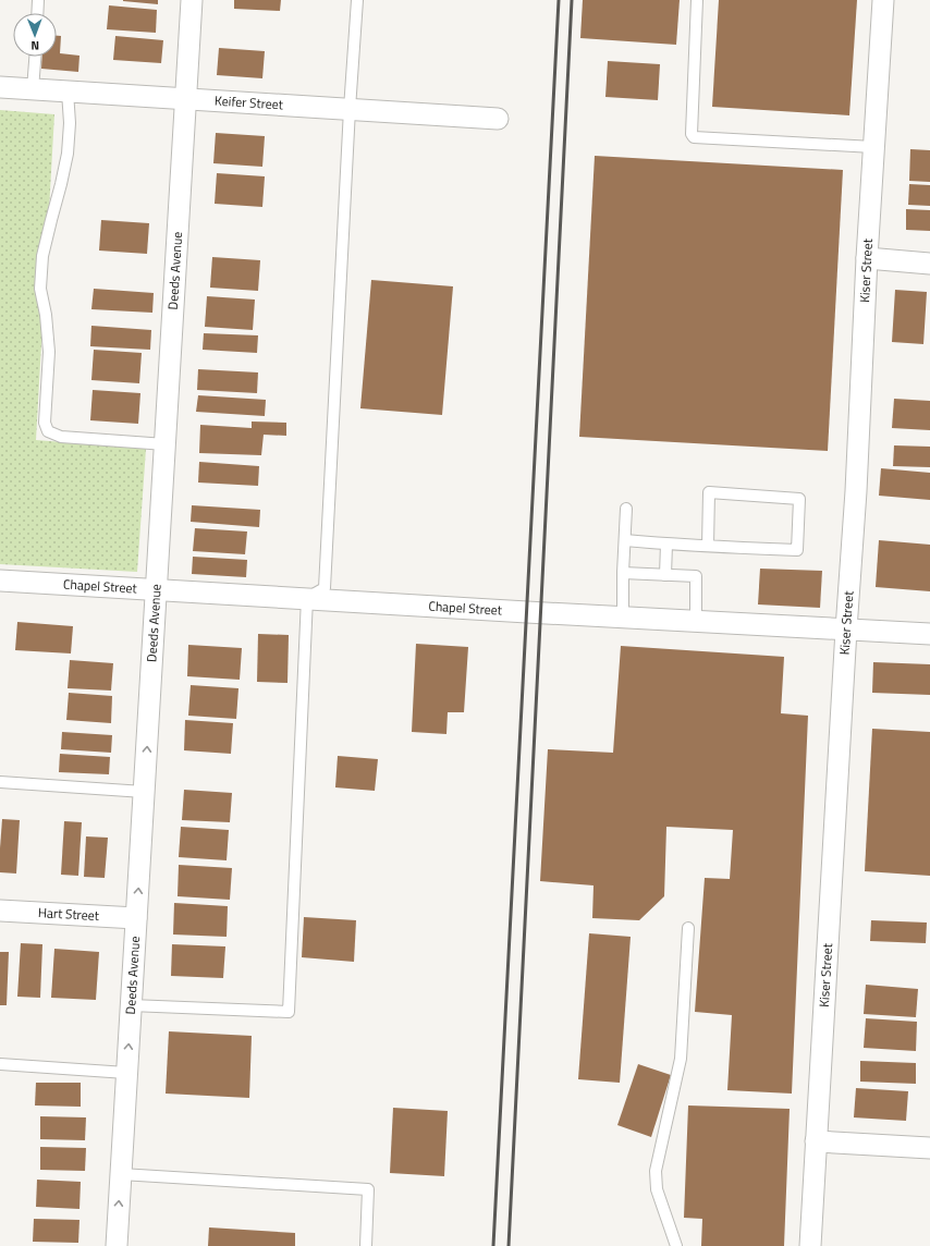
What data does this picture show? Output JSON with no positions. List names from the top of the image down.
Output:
{
  "streets": {
    "street": [
      "Keifer Street",
      "Deeds Avenue",
      "Kiser Street",
      "Chapel Street",
      "Hart Street"
    ]
  },
  "crossings": [
    ["Keifer Street", "Deeds Avenue"],
    ["Deeds Avenue", "Chapel Street"],
    ["Deeds Avenue", "Hart Street"],
    ["Kiser Street", "Chapel Street"]
  ],
  "one_way": ["Deeds Avenue"],
  "north": "bottom"
}
